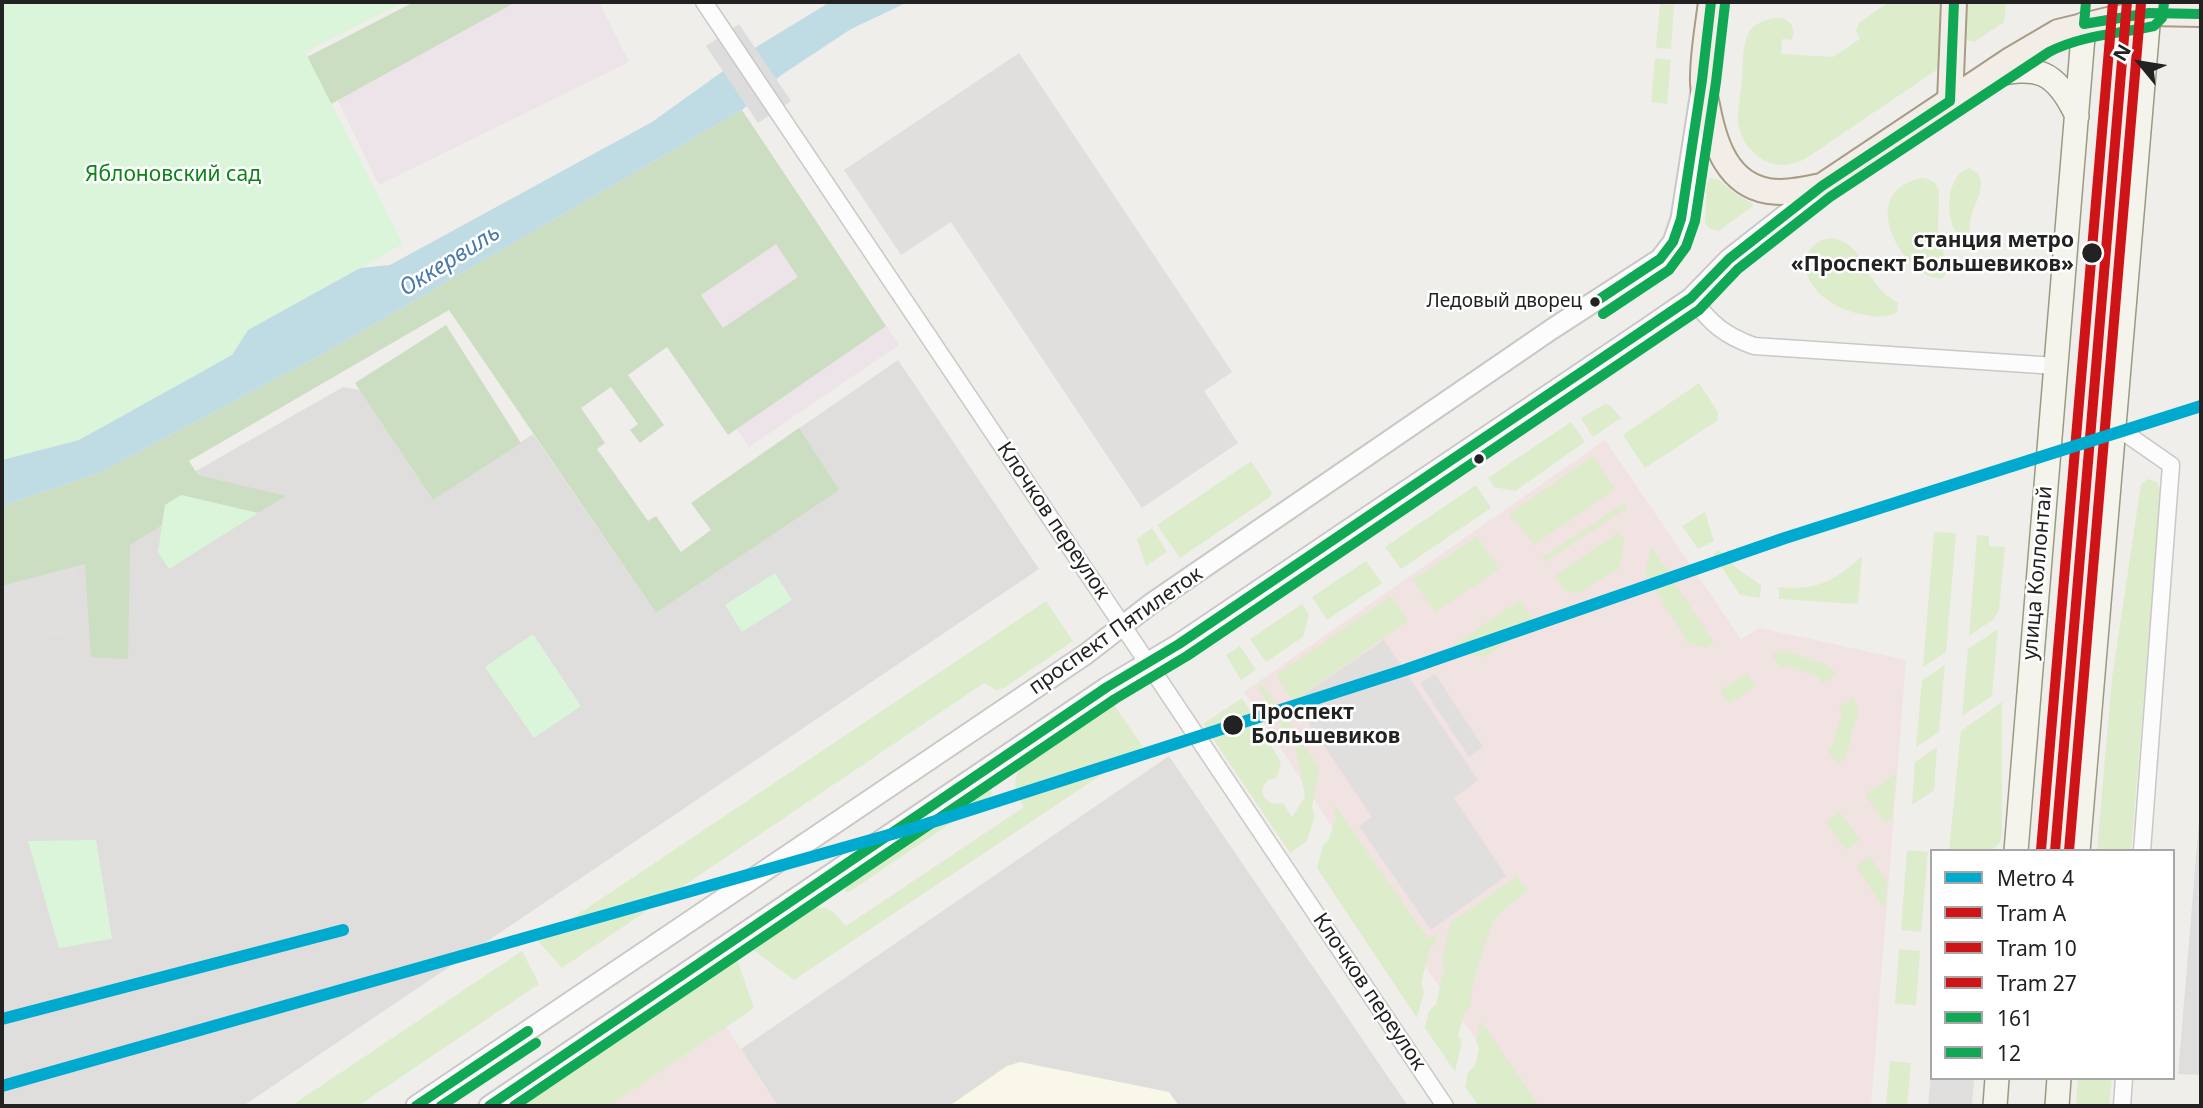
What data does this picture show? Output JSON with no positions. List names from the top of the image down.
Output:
{
  "streets": {
    "main road": ["улица Коллонтай", "проспект Пятилеток"],
    "street": ["Клочков переулок"]
  },
  "crossings": [
    ["Клочков переулок", "проспект Пятилеток"],
    ["улица Коллонтай", "проспект Пятилеток"]
  ],
  "water": ["Оккервиль"],
  "parks": ["Яблоновский сад"],
  "places": ["станция метро «Проспект Большевиков»", "Ледовый дворец", "Проспект Большевиков"],
  "lines": [
    "tram line А",
    "tram line 27",
    "transit line 161",
    "tram line 10",
    "transit line 12",
    "metro line 4"
  ],
  "legend": [
    "Metro 4",
    "Tram А",
    "Tram 10",
    "Tram 27",
    "161",
    "12"
  ],
  "north": "top left"
}
